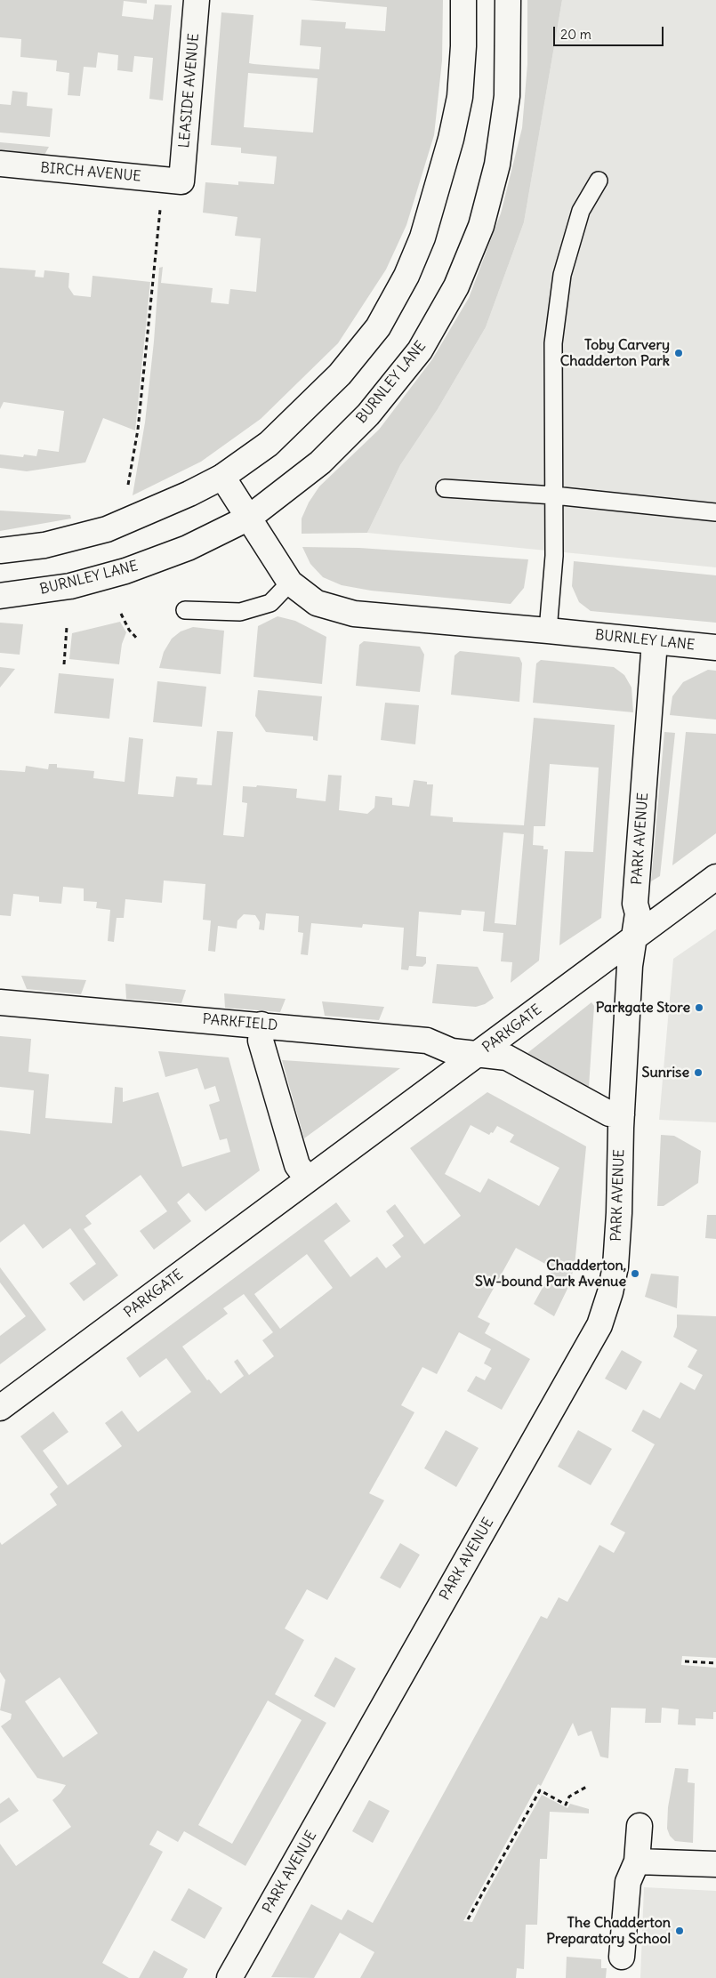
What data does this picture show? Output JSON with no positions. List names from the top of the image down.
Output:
{
  "streets": {
    "street": [
      "LEASIDE AVENUE",
      "BIRCH AVENUE",
      "BURNLEY LANE",
      "PARK AVENUE",
      "PARKFIELD",
      "PARKGATE"
    ]
  },
  "crossings": [
    ["LEASIDE AVENUE", "BIRCH AVENUE"],
    ["BURNLEY LANE", "PARK AVENUE"],
    ["PARK AVENUE", "PARKGATE"],
    ["PARKFIELD", "PARKGATE"]
  ],
  "places": [
    "Toby Carvery Chadderton Park",
    "Parkgate Store",
    "Sunrise",
    "Chadderton, SW-bound Park Avenue",
    "The Chadderton Preparatory School"
  ],
  "scale_bar": "20 m"
}
